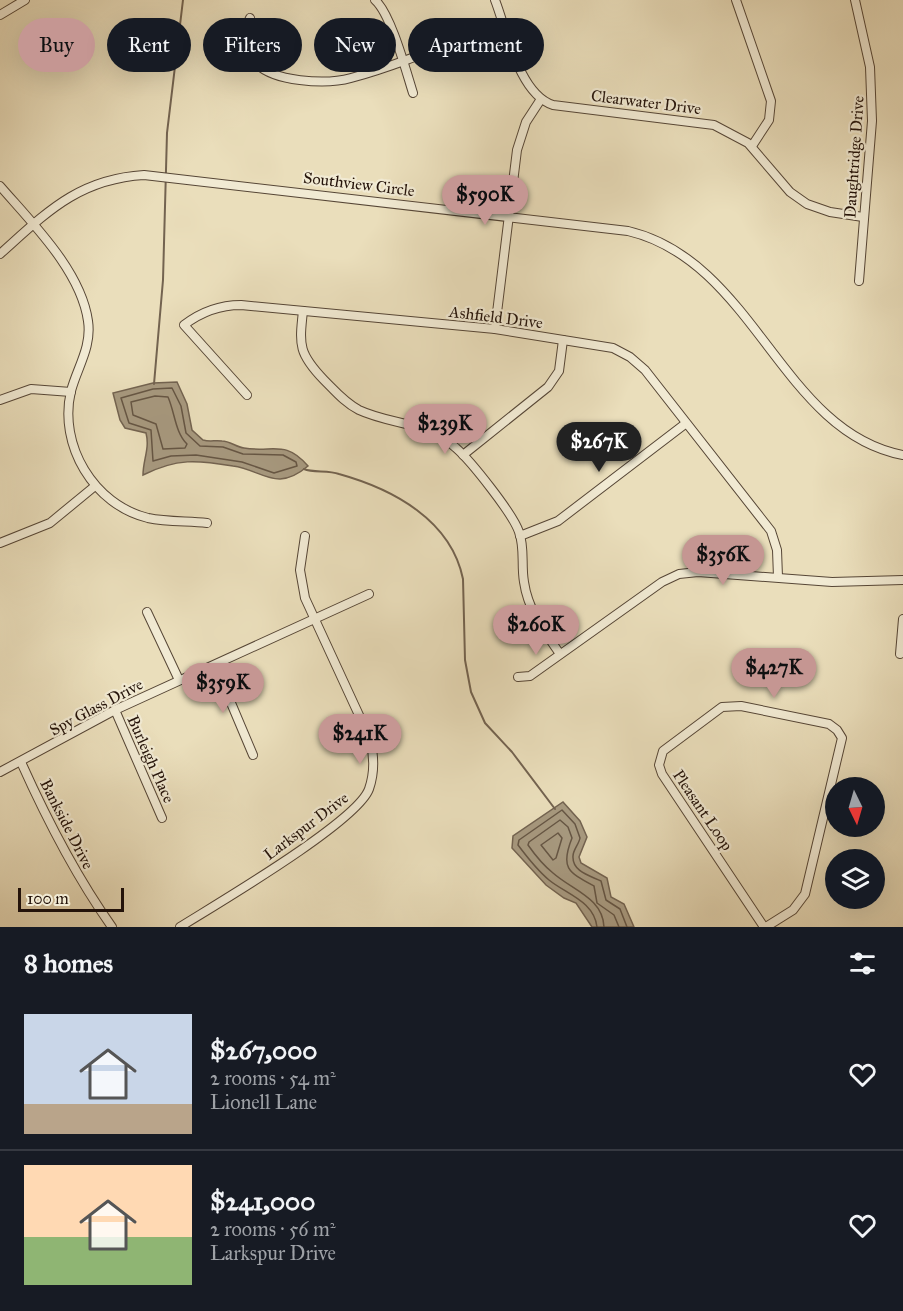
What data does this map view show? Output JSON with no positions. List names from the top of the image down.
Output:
{
  "streets": {
    "street": [
      "Clearwater Drive",
      "Daughtridge Drive",
      "Southview Circle",
      "Ashfield Drive",
      "Spy Glass Drive",
      "Burleigh Place",
      "Pleasant Loop",
      "Bankside Drive",
      "Larkspur Drive"
    ]
  },
  "crossings": [
    ["Clearwater Drive", "Daughtridge Drive"],
    ["Spy Glass Drive", "Burleigh Place"],
    ["Spy Glass Drive", "Bankside Drive"],
    ["Spy Glass Drive", "Larkspur Drive"]
  ],
  "scale_bar": "100 m",
  "north": "bottom",
  "page": {
    "chip": [
      "Buy",
      "Rent",
      "Filters",
      "New",
      "Apartment"
    ],
    "price": [
      "$590K",
      "$239K",
      "$267K",
      "$356K",
      "$260K",
      "$427K",
      "$359K",
      "$241K"
    ],
    "scale": "100 m",
    "heading": "8 homes",
    "list": [
      {
        "name": "$267,000",
        "note": "2 rooms · 54 m² · Lionell Lane"
      },
      {
        "name": "$241,000",
        "note": "2 rooms · 56 m² · Larkspur Drive"
      }
    ]
  }
}
